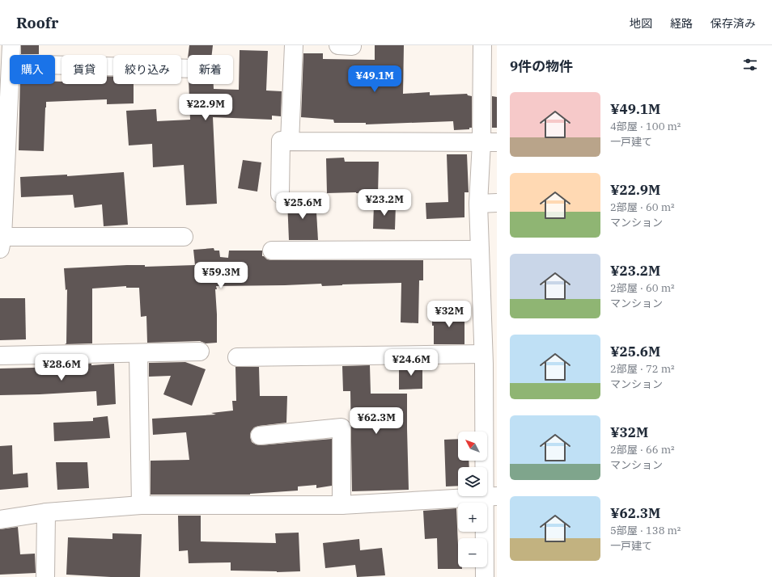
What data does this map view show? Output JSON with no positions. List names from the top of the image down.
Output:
{
  "north": "top left",
  "page": {
    "header": "Roofr",
    "nav": ["地図", "経路", "保存済み"],
    "heading": "9件の物件",
    "chip": [
      "購入",
      "賃貸",
      "絞り込み",
      "新着"
    ],
    "price": [
      "¥49.1M",
      "¥22.9M",
      "¥23.2M",
      "¥25.6M",
      "¥59.3M",
      "¥32M",
      "¥24.6M",
      "¥28.6M",
      "¥62.3M"
    ],
    "list": [
      {
        "name": "¥49.1M",
        "note": "4部屋 · 100 m² · 一戸建て"
      },
      {
        "name": "¥22.9M",
        "note": "2部屋 · 60 m² · マンション"
      },
      {
        "name": "¥23.2M",
        "note": "2部屋 · 60 m² · マンション"
      },
      {
        "name": "¥25.6M",
        "note": "2部屋 · 72 m² · マンション"
      },
      {
        "name": "¥32M",
        "note": "2部屋 · 66 m² · マンション"
      },
      {
        "name": "¥62.3M",
        "note": "5部屋 · 138 m² · 一戸建て"
      }
    ],
    "map_buttons": ["+", "−"]
  }
}
